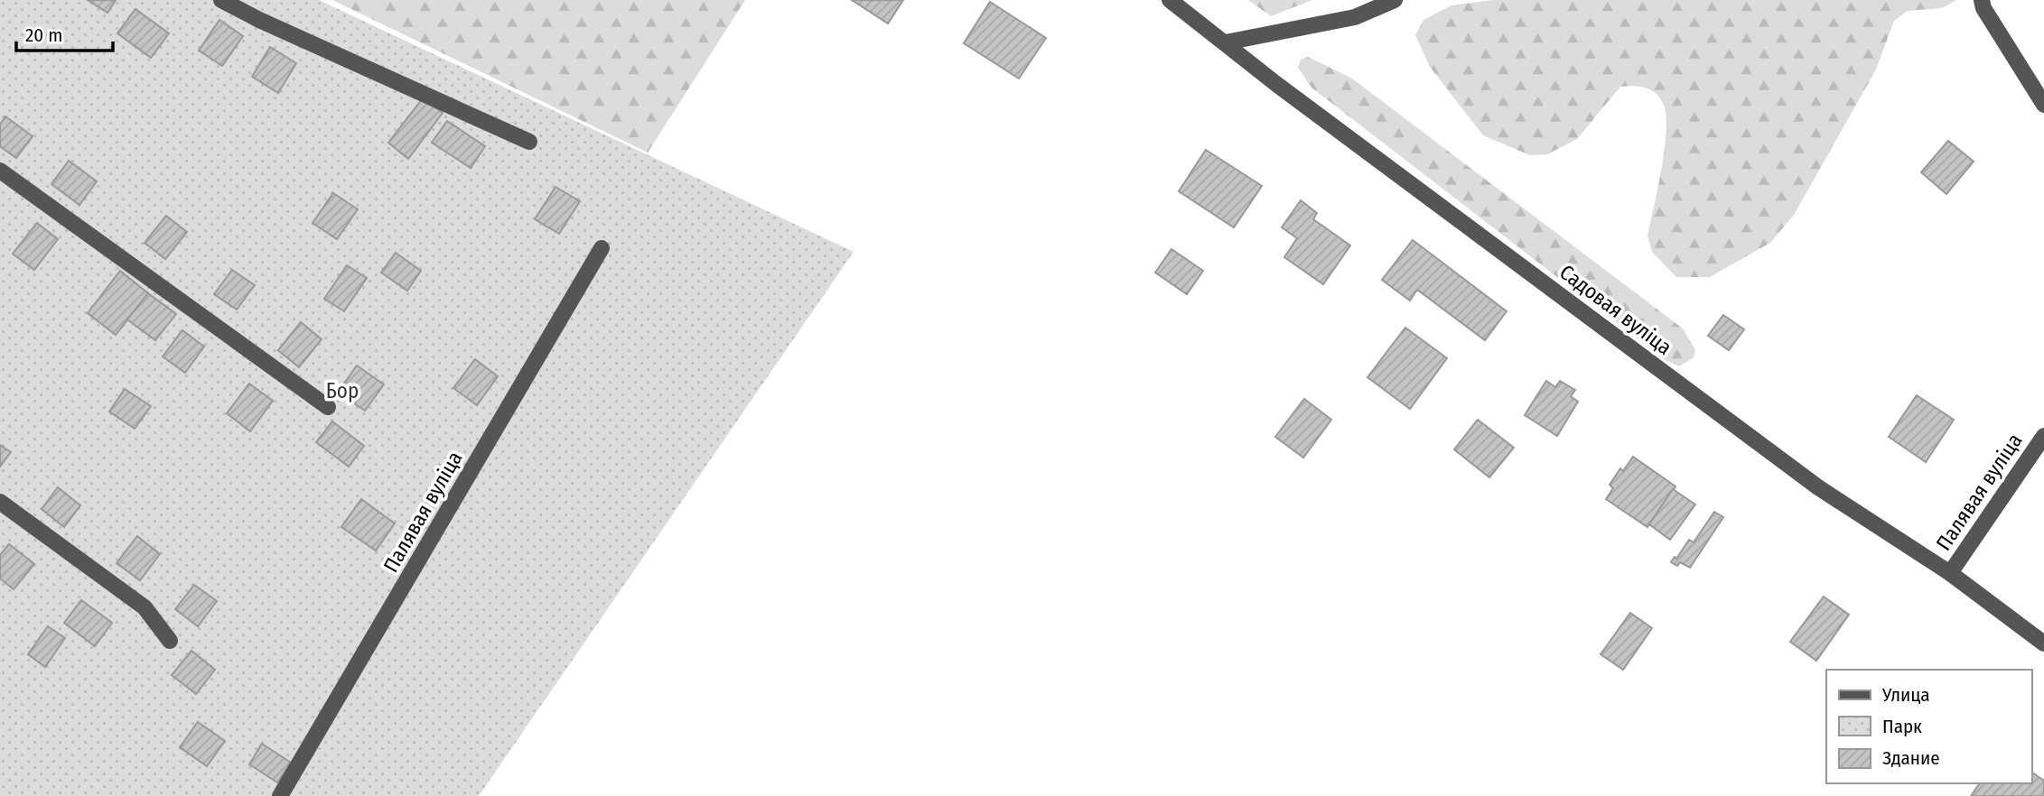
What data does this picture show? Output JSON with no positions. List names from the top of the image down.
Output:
{
  "streets": {
    "street": ["Садовая вуліца", "Палявая вуліца"]
  },
  "crossings": [
    ["Садовая вуліца", "Палявая вуліца"]
  ],
  "parks": ["Бор"],
  "legend": ["Улица", "Парк", "Здание"],
  "scale_bar": "20 m"
}
